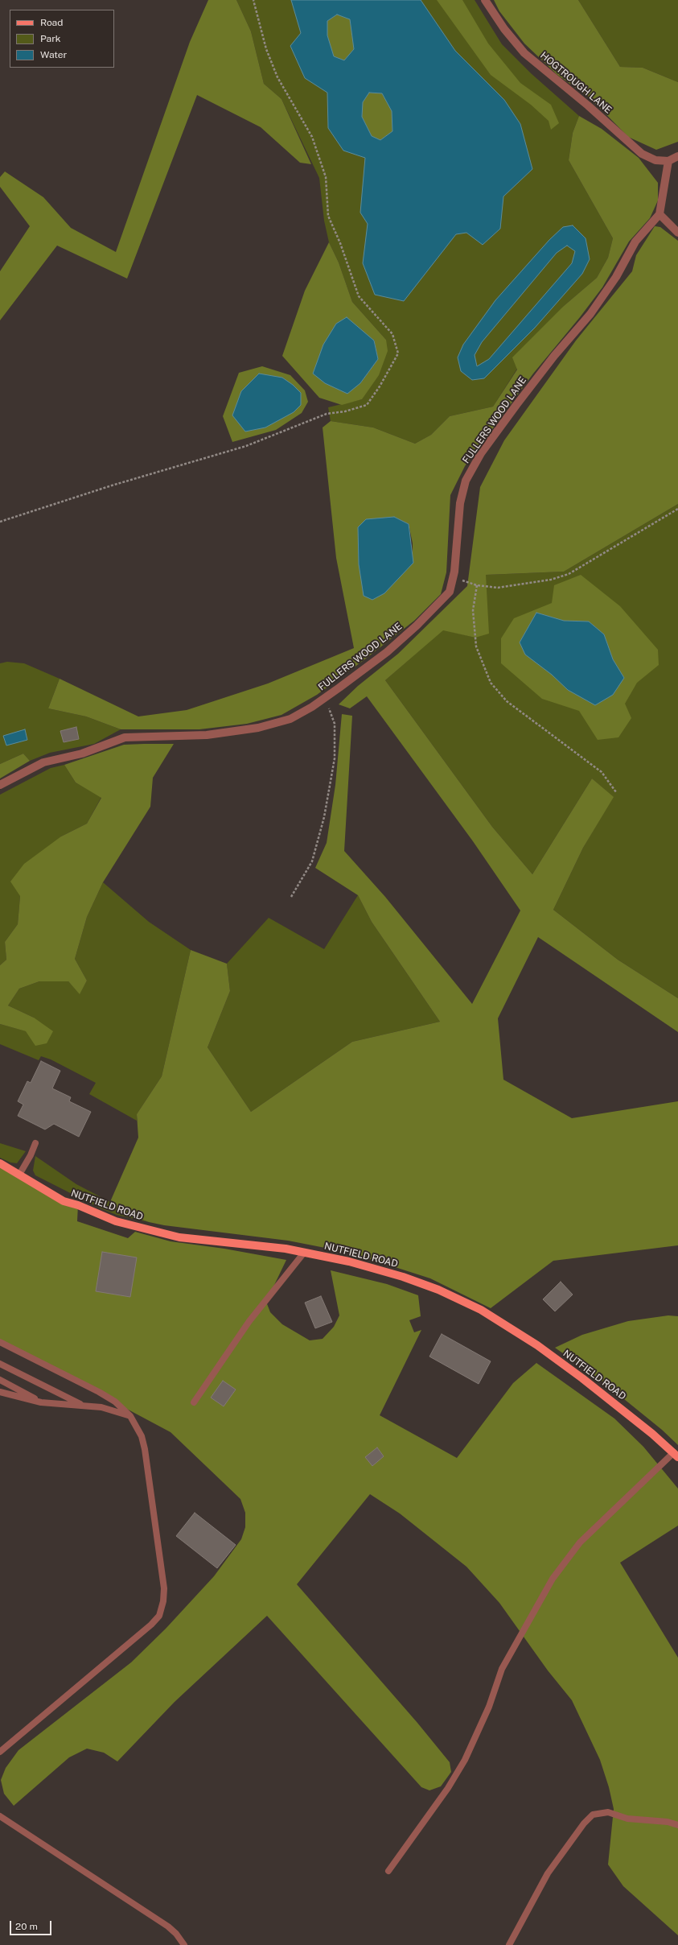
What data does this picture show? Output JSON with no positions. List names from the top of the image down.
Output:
{
  "streets": {
    "main road": ["NUTFIELD ROAD"],
    "street": ["HOGTROUGH LANE", "FULLERS WOOD LANE"]
  },
  "legend": ["Road", "Park", "Water"],
  "scale_bar": "20 m"
}
